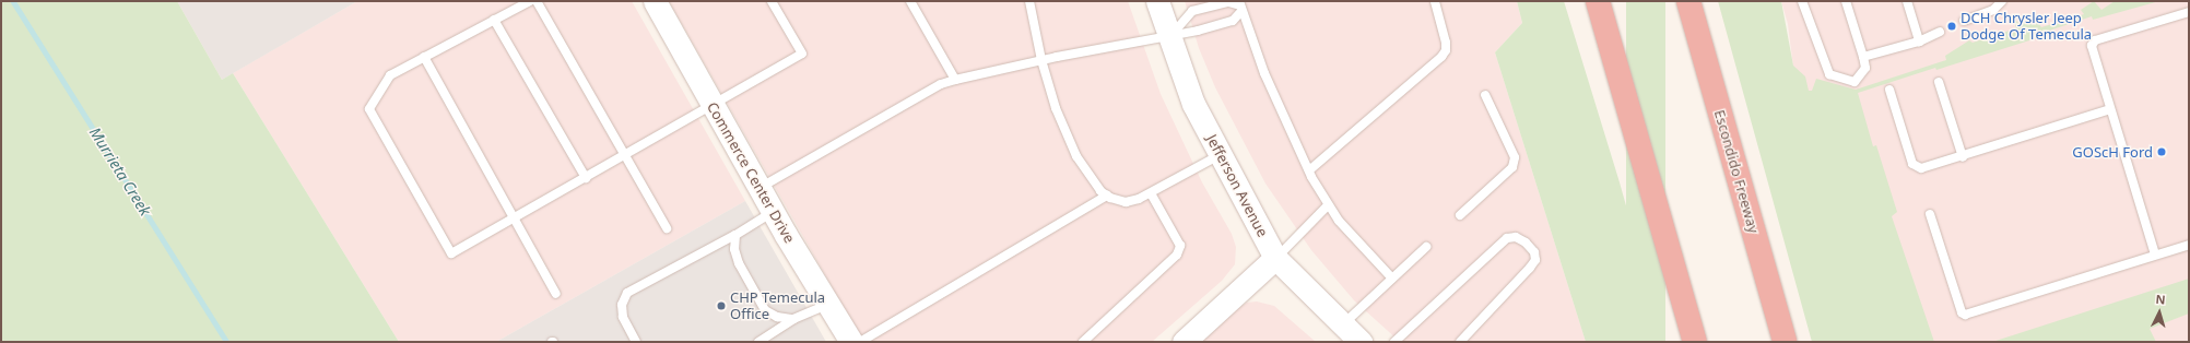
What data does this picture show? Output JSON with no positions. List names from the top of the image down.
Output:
{
  "streets": {
    "highway": ["Escondido Freeway"],
    "street": ["Commerce Center Drive", "Jefferson Avenue"]
  },
  "water": ["Murrieta Creek"],
  "places": ["DCH Chrysler Jeep Dodge Of Temecula", "GOScH Ford", "CHP Temecula Office"],
  "north": "top"
}
